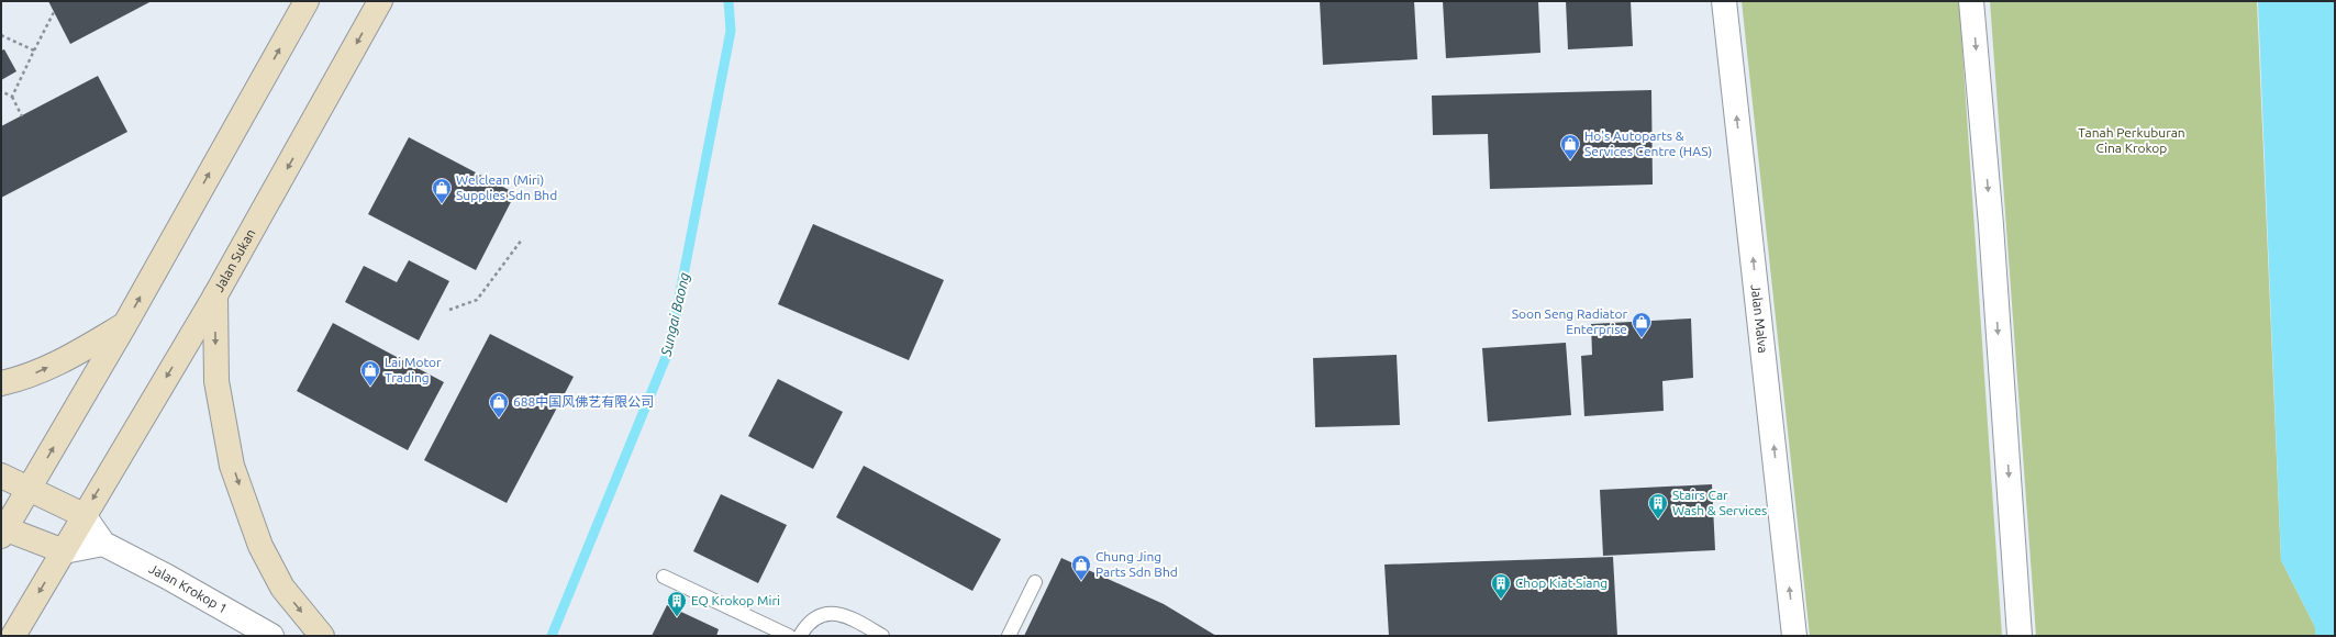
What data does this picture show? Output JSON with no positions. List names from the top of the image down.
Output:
{
  "streets": {
    "main road": ["Jalan Sukan"],
    "street": ["Jalan Malva", "Jalan Krokop 1"]
  },
  "one_way": ["Jalan Malva"],
  "water": ["Sungai Baong"],
  "parks": ["Tanah Perkuburan Cina Krokop"],
  "places": {
    "shop": [
      "Ho's Autoparts & Services Centre (HAS)",
      "Welclean (Miri) Supplies Sdn Bhd",
      "Soon Seng Radiator Enterprise",
      "Lai Motor Trading",
      "688中国风佛艺有限公司",
      "Chung Jing Parts Sdn Bhd"
    ],
    "building": ["Stairs Car Wash & Services", "Chop Kiat Siang", "EQ Krokop Miri"]
  }
}
